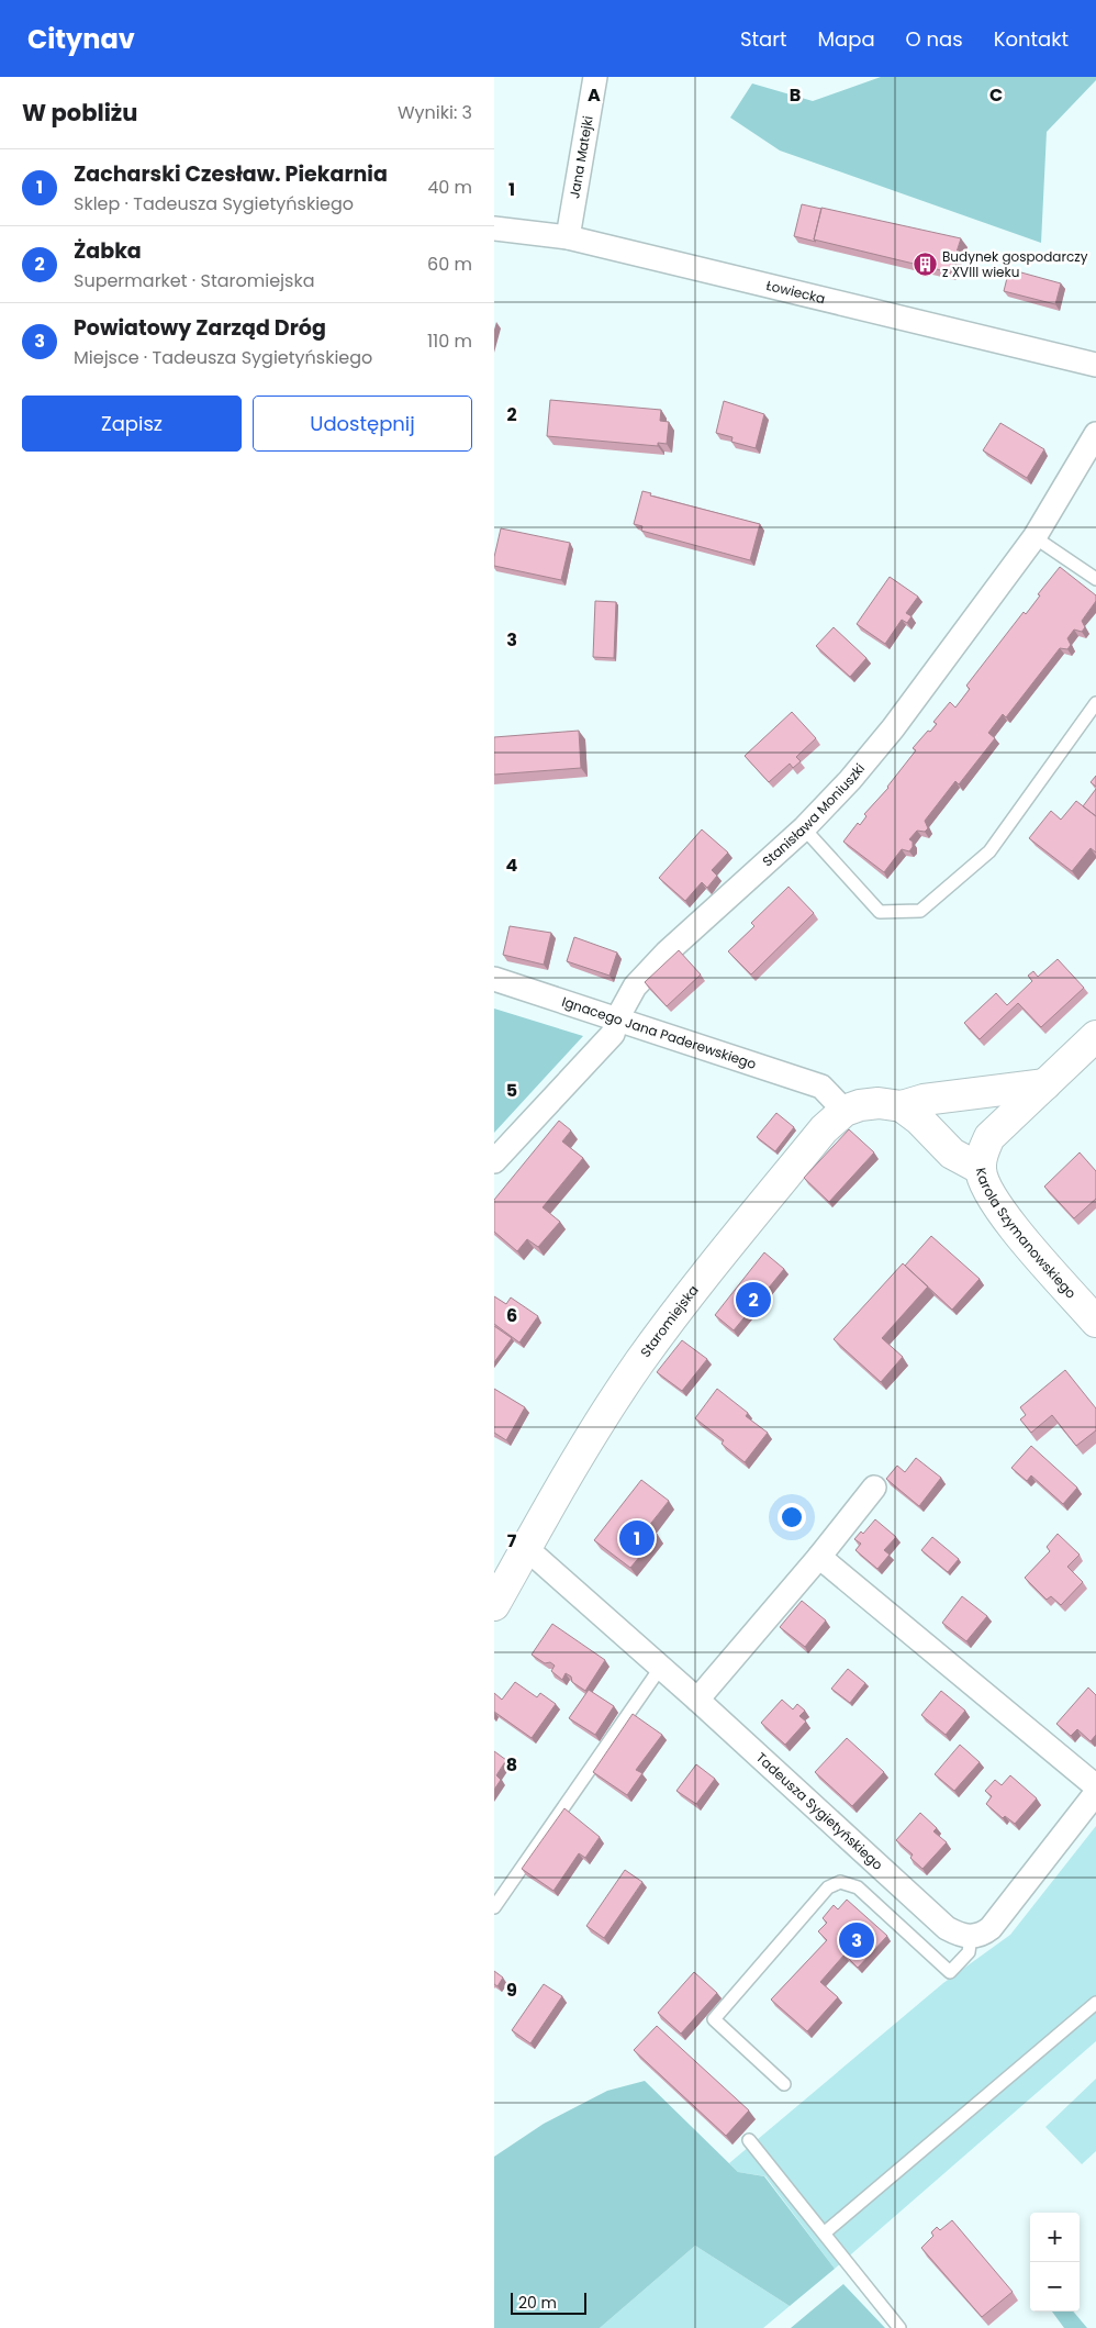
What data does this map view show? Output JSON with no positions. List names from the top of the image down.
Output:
{
  "streets": {
    "street": [
      "Jana Matejki",
      "Łowiecka",
      "Stanisława Moniuszki",
      "Ignacego Jana Paderewskiego",
      "Karola Szymanowskiego",
      "Staromiejska",
      "Tadeusza Sygietyńskiego"
    ]
  },
  "crossings": [
    ["Jana Matejki", "Łowiecka"],
    ["Stanisława Moniuszki", "Ignacego Jana Paderewskiego"],
    ["Ignacego Jana Paderewskiego", "Staromiejska"],
    ["Karola Szymanowskiego", "Staromiejska"],
    ["Staromiejska", "Tadeusza Sygietyńskiego"]
  ],
  "places": {
    "building": ["Budynek gospodarczy z XVIII wieku"]
  },
  "scale_bar": "20 m",
  "page": {
    "header": "Citynav",
    "nav": [
      "Start",
      "Mapa",
      "O nas",
      "Kontakt"
    ],
    "heading": ["W pobliżu", "Wyniki: 3"],
    "list": [
      {
        "mark": "1",
        "name": "Zacharski Czesław. Piekarnia",
        "note": "Sklep · Tadeusza Sygietyńskiego",
        "value": "40 m"
      },
      {
        "mark": "2",
        "name": "Żabka",
        "note": "Supermarket · Staromiejska",
        "value": "60 m"
      },
      {
        "mark": "3",
        "name": "Powiatowy Zarząd Dróg",
        "note": "Miejsce · Tadeusza Sygietyńskiego",
        "value": "110 m"
      }
    ],
    "buttons": ["Zapisz", "Udostępnij"],
    "pins": ["2", "1", "3"],
    "map_buttons": ["+", "−"],
    "scale": "20 m"
  },
  "grid": {
    "columns": ["A", "B", "C"],
    "rows": [
      "1",
      "2",
      "3",
      "4",
      "5",
      "6",
      "7",
      "8",
      "9"
    ]
  }
}
